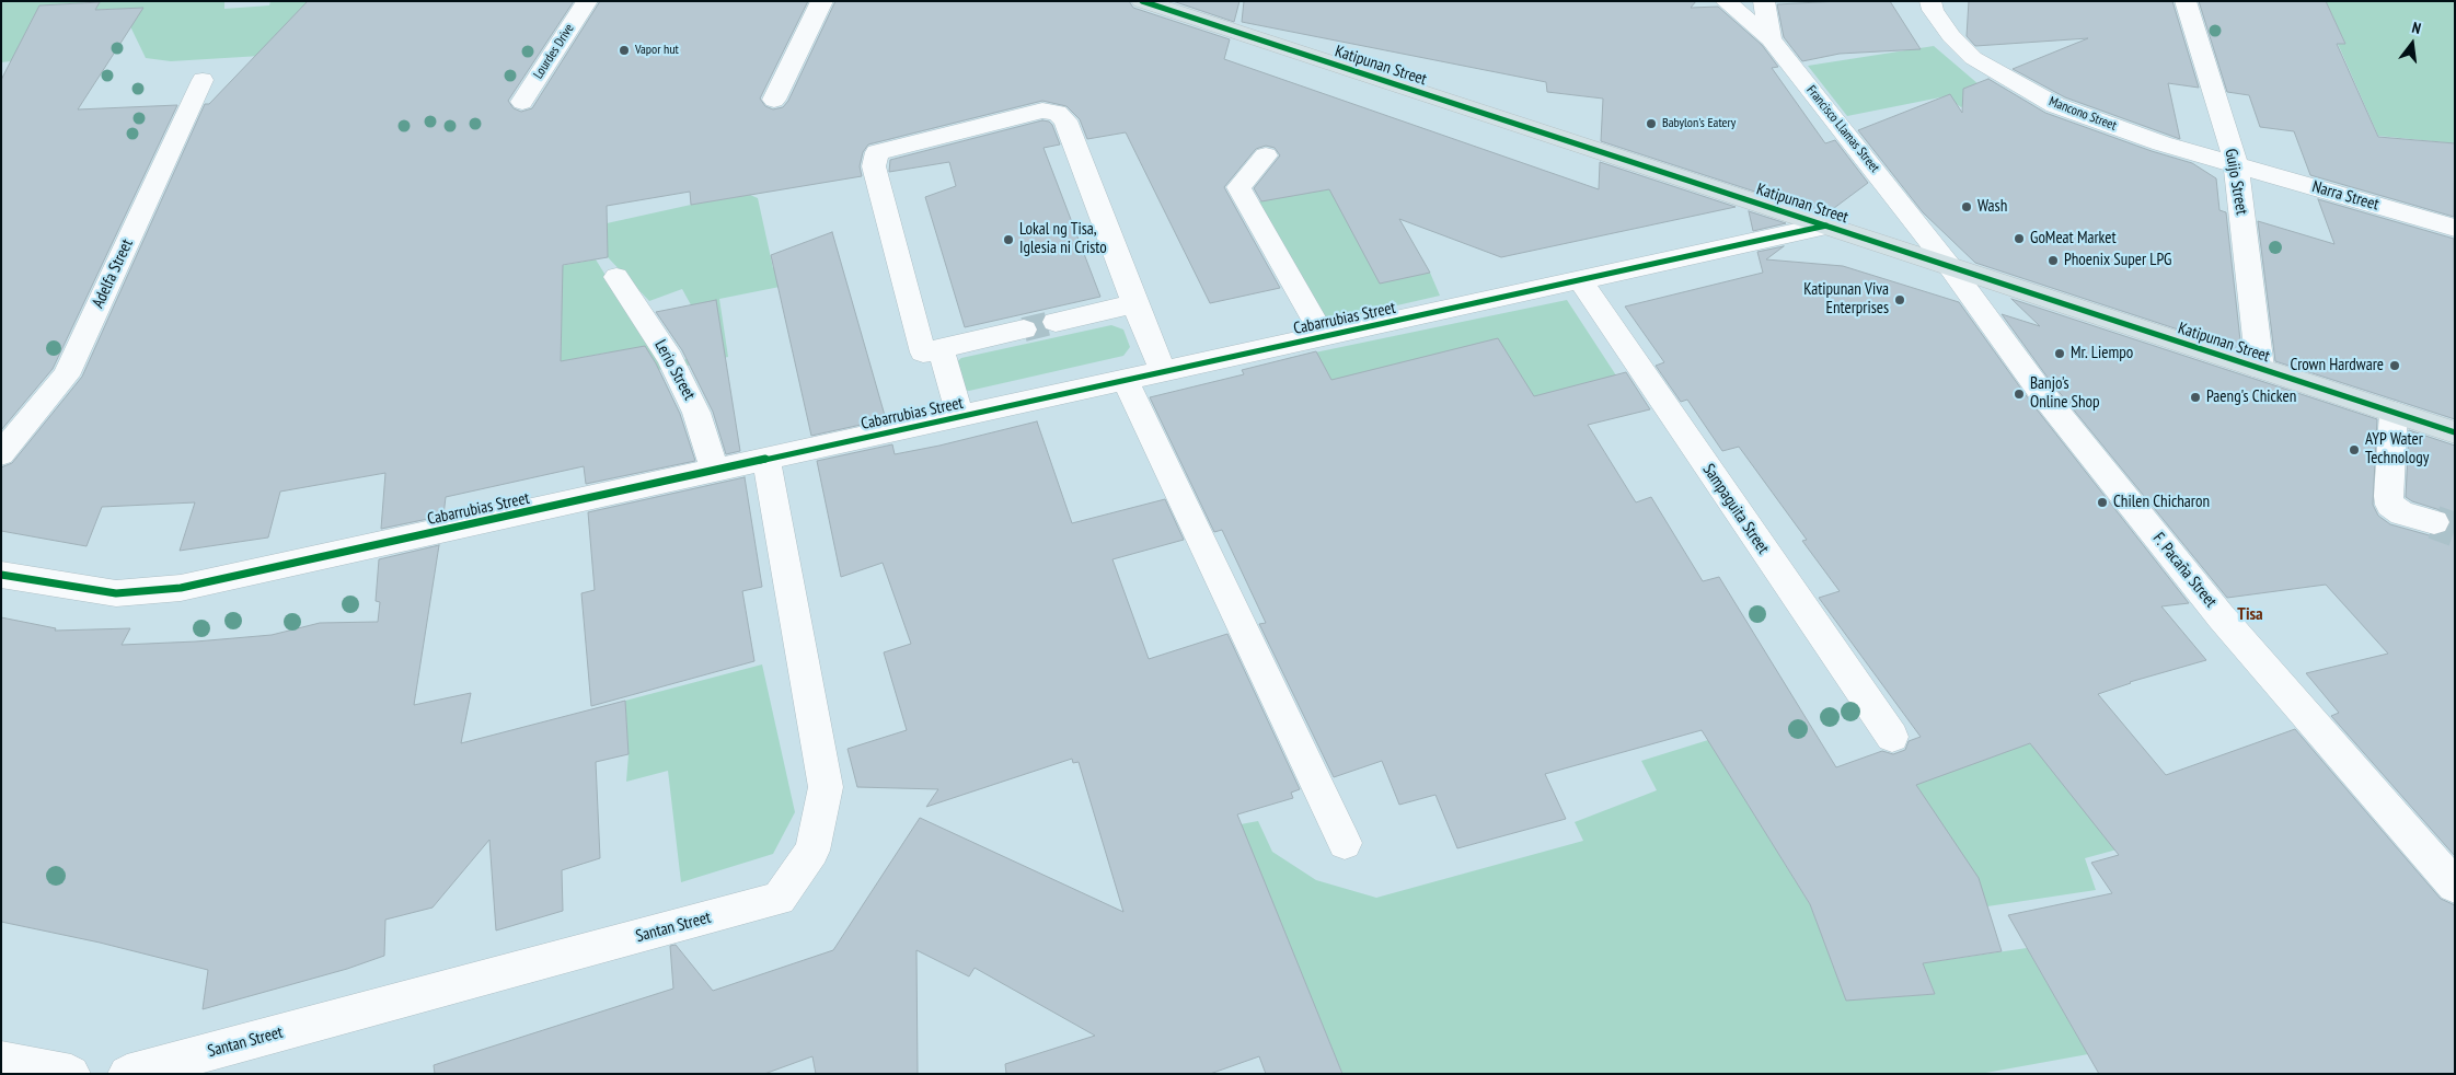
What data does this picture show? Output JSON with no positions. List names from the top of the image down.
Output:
{
  "streets": {
    "main road": ["Katipunan Street"],
    "street": [
      "Lourdes Drive",
      "Mancono Street",
      "Francisco Llamas Street",
      "Guijo Street",
      "Narra Street",
      "Adelfa Street",
      "Cabarrubias Street",
      "Lerio Street",
      "Sampaguita Street",
      "F. Pacaña Street",
      "Santan Street"
    ]
  },
  "crossings": [
    ["Katipunan Street", "Francisco Llamas Street"],
    ["Katipunan Street", "Guijo Street"],
    ["Katipunan Street", "Cabarrubias Street"],
    ["Katipunan Street", "F. Pacaña Street"],
    ["Mancono Street", "Guijo Street"],
    ["Mancono Street", "Narra Street"],
    ["Francisco Llamas Street", "F. Pacaña Street"],
    ["Guijo Street", "Narra Street"],
    ["Cabarrubias Street", "Lerio Street"],
    ["Cabarrubias Street", "Sampaguita Street"],
    ["Cabarrubias Street", "Santan Street"]
  ],
  "districts": ["Tisa"],
  "places": [
    "Vapor hut",
    "Babylon's Eatery",
    "Wash",
    "GoMeat Market",
    "Lokal ng Tisa, Iglesia ni Cristo",
    "Phoenix Super LPG",
    "Katipunan Viva Enterprises",
    "Mr. Liempo",
    "Crown Hardware",
    "Banjo's Online Shop",
    "Paeng's Chicken",
    "AYP Water Technology",
    "Chilen Chicharon"
  ],
  "north": "top"
}
